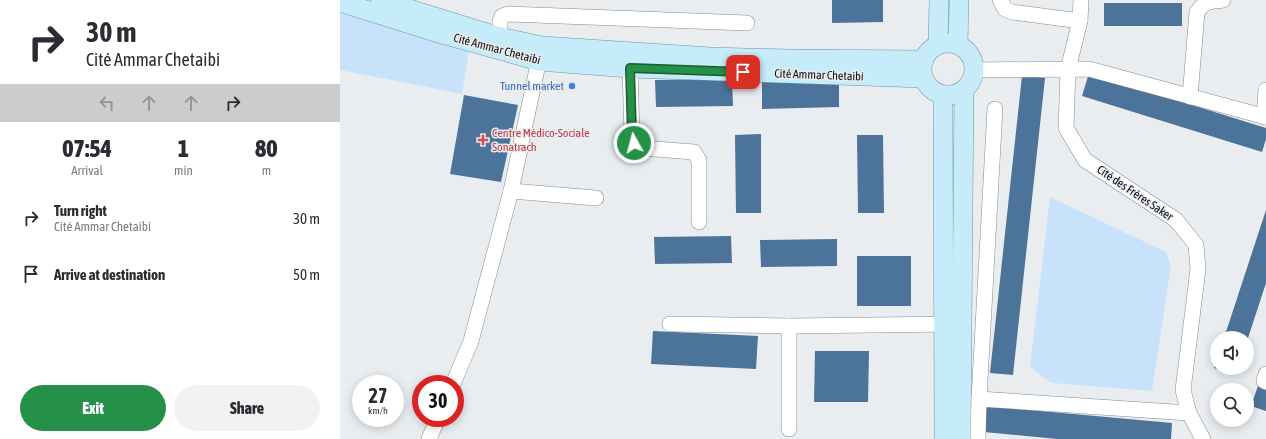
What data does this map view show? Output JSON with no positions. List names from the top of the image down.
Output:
{
  "streets": {
    "main road": ["Cité Ammar Chetaibi"],
    "street": ["Cité des Frères Saker"]
  },
  "places": {
    "other": ["Tunnel market"],
    "health": ["Centre Médico-Sociale Sonatrach"]
  },
  "page": {
    "turn": ["30 m", "Cité Ammar Chetaibi"],
    "eta": [
      "07:54",
      "Arrival",
      "1",
      "min",
      "80",
      "m"
    ],
    "list": [
      {
        "name": "Turn right",
        "note": "Cité Ammar Chetaibi",
        "value": "30 m"
      },
      {
        "name": "Arrive at destination",
        "value": "50 m"
      }
    ],
    "speed": "27 km/h",
    "limit": "30",
    "buttons": ["Exit", "Share"]
  }
}
